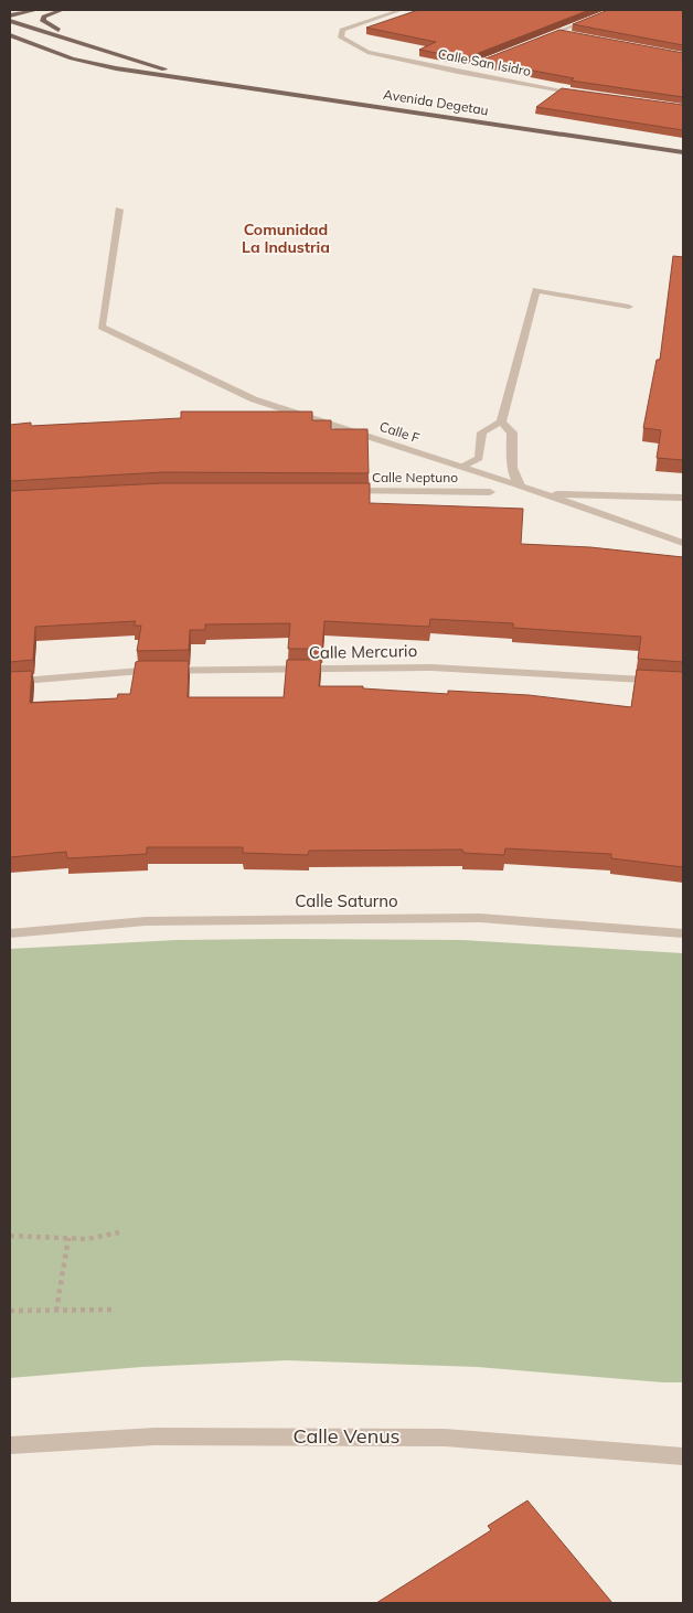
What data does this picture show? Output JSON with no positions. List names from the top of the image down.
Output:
{
  "streets": {
    "main road": ["Avenida Degetau"],
    "street": [
      "Calle San Isidro",
      "Calle F",
      "Calle Neptuno",
      "Calle Mercurio",
      "Calle Saturno",
      "Calle Venus"
    ]
  },
  "districts": ["Comunidad La Industria"]
}
